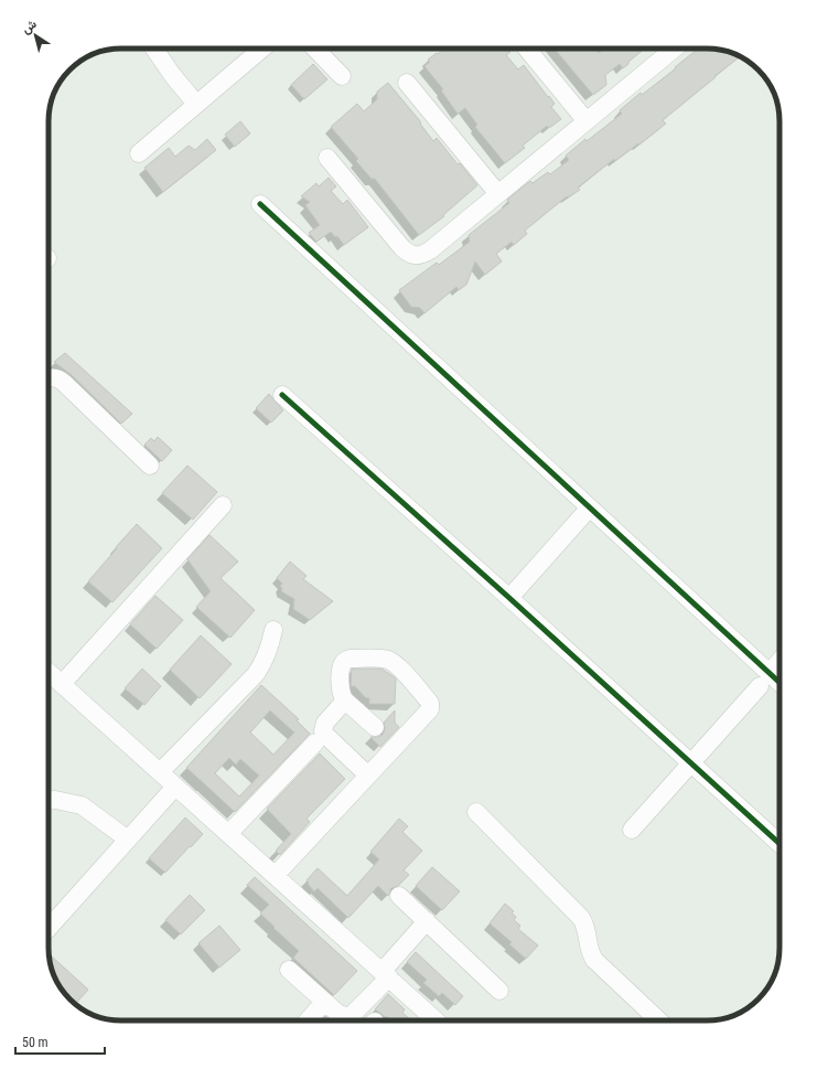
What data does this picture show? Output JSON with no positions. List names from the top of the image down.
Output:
{
  "scale_bar": "50 m",
  "north": "top left"
}
